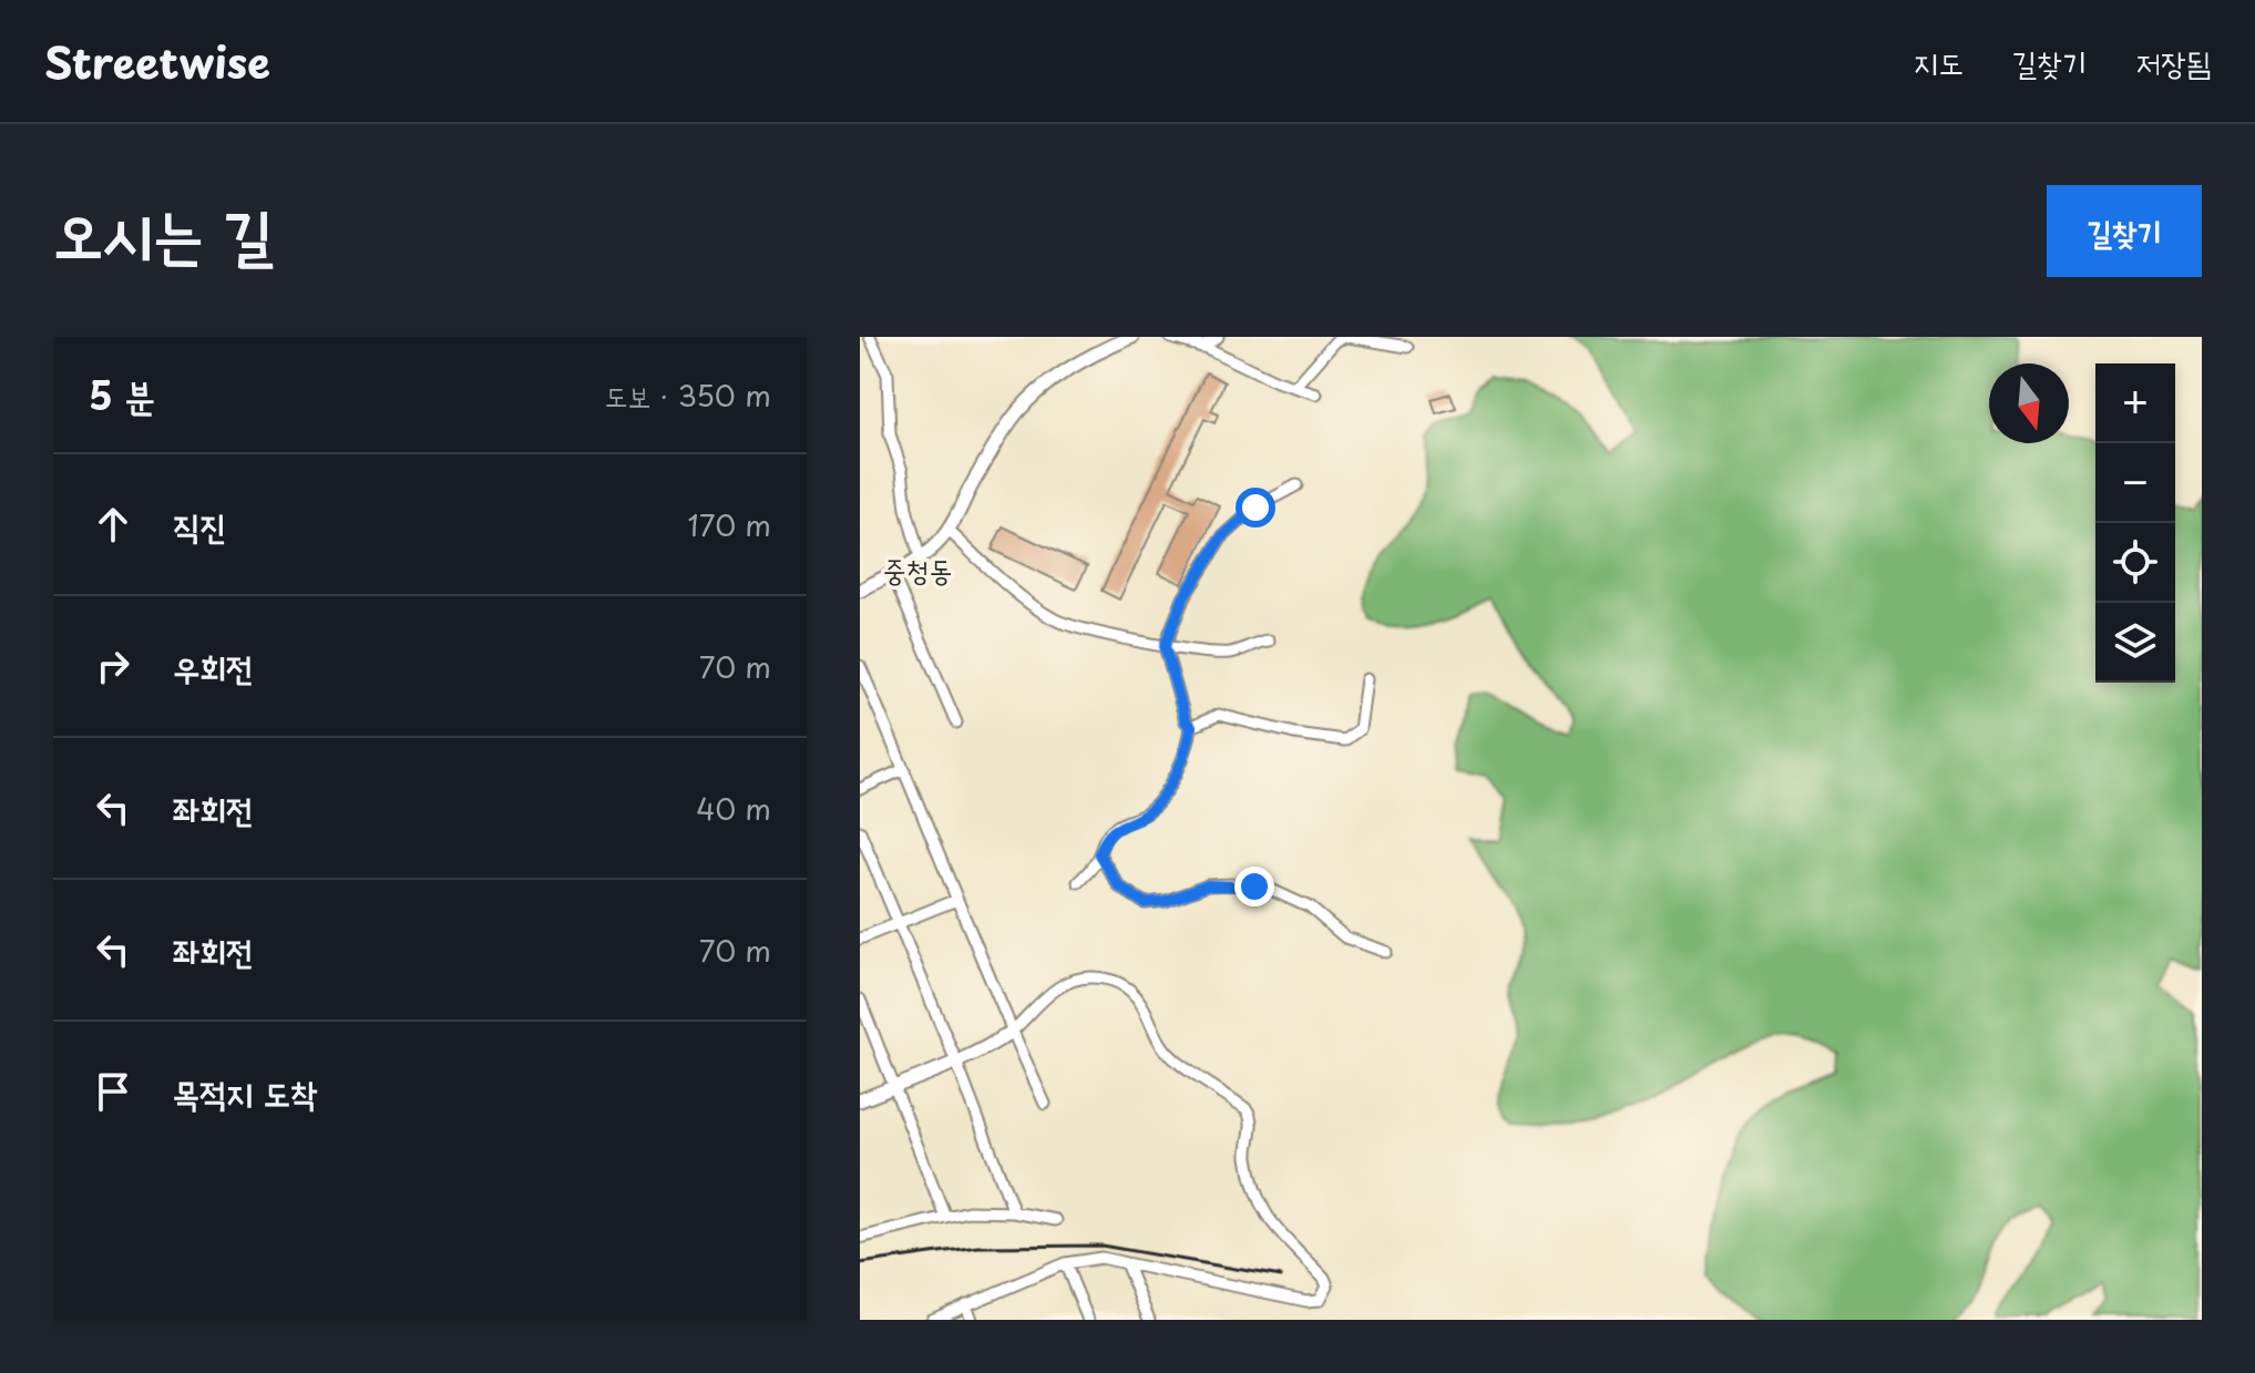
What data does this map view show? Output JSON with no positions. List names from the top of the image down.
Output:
{
  "districts": ["중청동"],
  "north": "bottom",
  "page": {
    "header": "Streetwise",
    "nav": ["지도", "길찾기", "저장됨"],
    "title": "오시는 길",
    "buttons": "길찾기",
    "heading": ["5 분", "도보 · 350 m"],
    "map_buttons": ["+", "−"],
    "list": [
      ["직진", "170 m"],
      ["우회전", "70 m"],
      ["좌회전", "40 m"],
      ["좌회전", "70 m"],
      "목적지 도착"
    ]
  }
}
